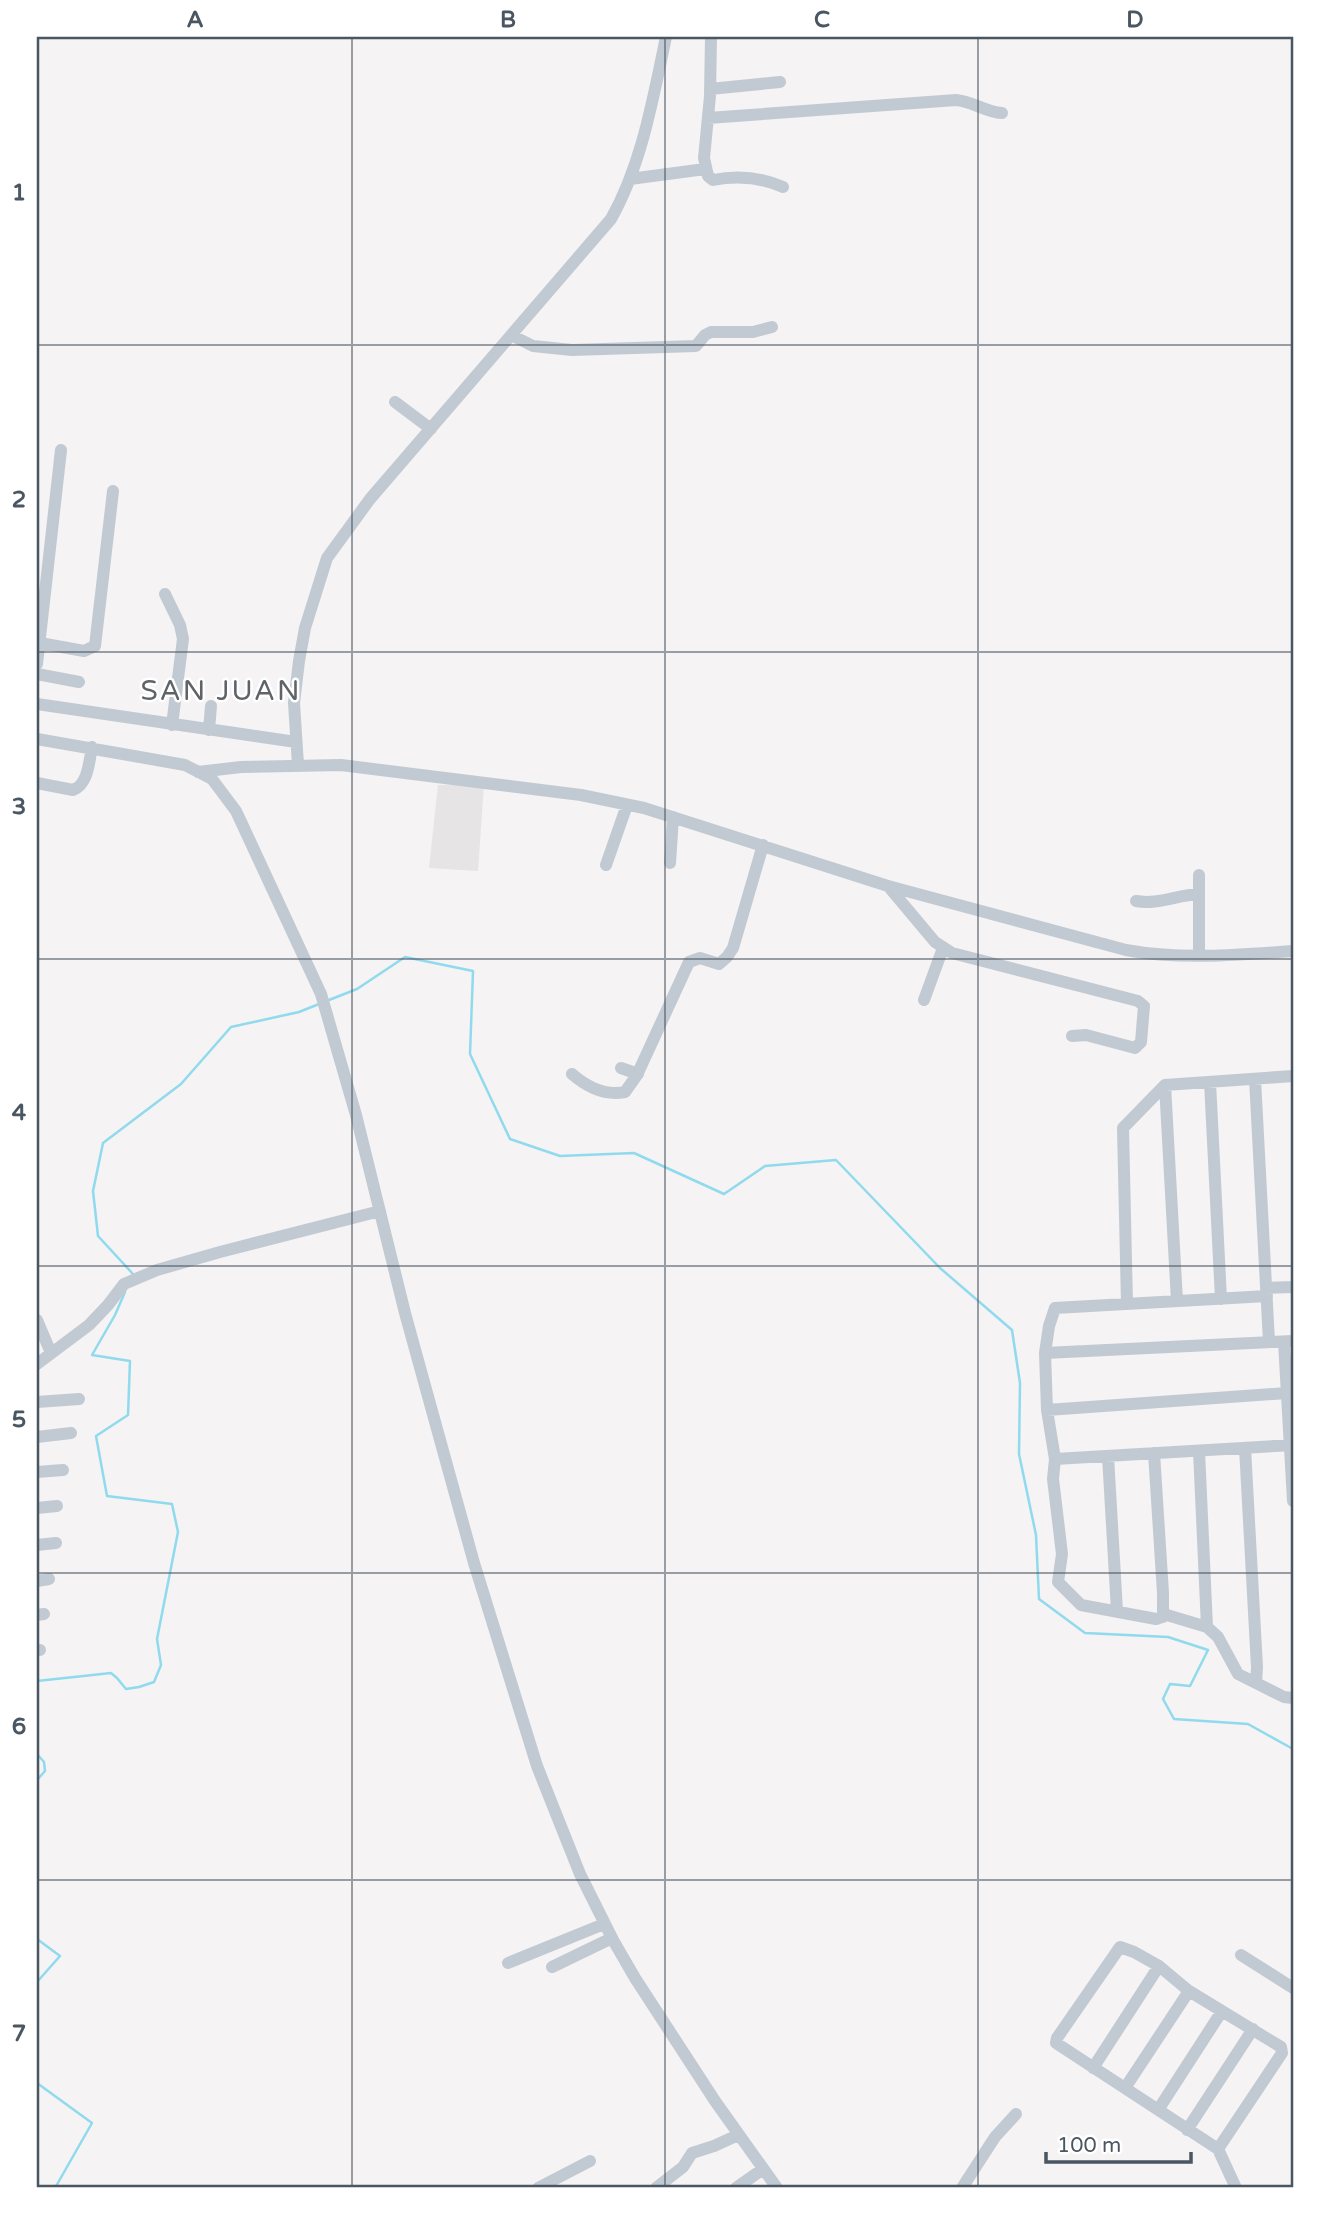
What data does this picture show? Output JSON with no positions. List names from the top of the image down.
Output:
{
  "districts": ["SAN JUAN"],
  "scale_bar": "100 m",
  "grid": {
    "columns": [
      "A",
      "B",
      "C",
      "D"
    ],
    "rows": [
      "1",
      "2",
      "3",
      "4",
      "5",
      "6",
      "7"
    ]
  }
}
